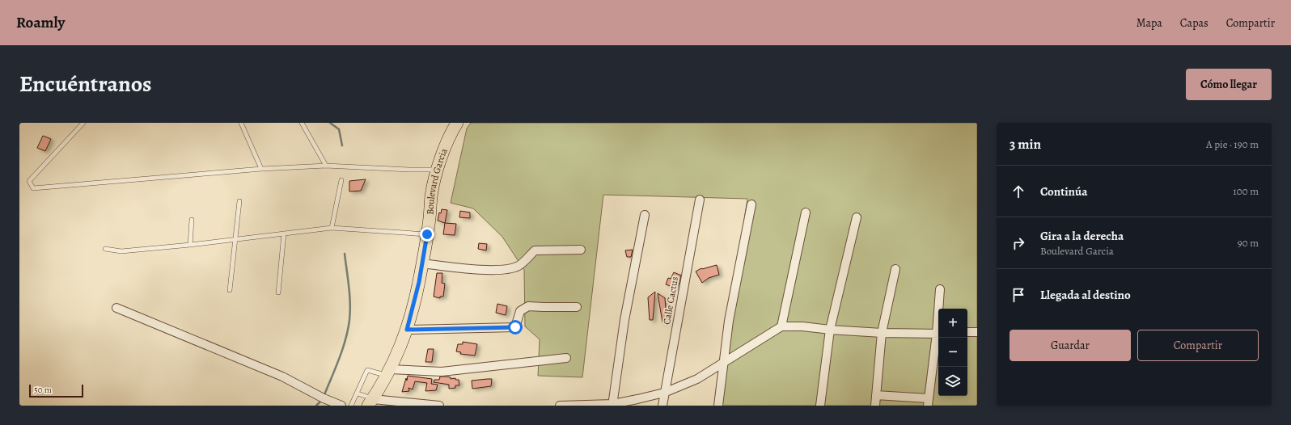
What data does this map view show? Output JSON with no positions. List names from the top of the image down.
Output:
{
  "streets": {
    "main road": ["Boulevard Garcia"],
    "street": ["Calle Cactus"]
  },
  "scale_bar": "50 m",
  "page": {
    "header": "Roamly",
    "nav": ["Mapa", "Capas", "Compartir"],
    "title": "Encuéntranos",
    "buttons": [
      "Cómo llegar",
      ["Guardar", "Compartir"]
    ],
    "heading": ["3 min", "A pie · 190 m"],
    "list": [
      ["Continúa", "100 m"],
      ["Gira a la derecha", "Boulevard Garcia", "90 m"],
      "Llegada al destino"
    ],
    "map_buttons": ["+", "−"],
    "scale": "50 m"
  }
}
